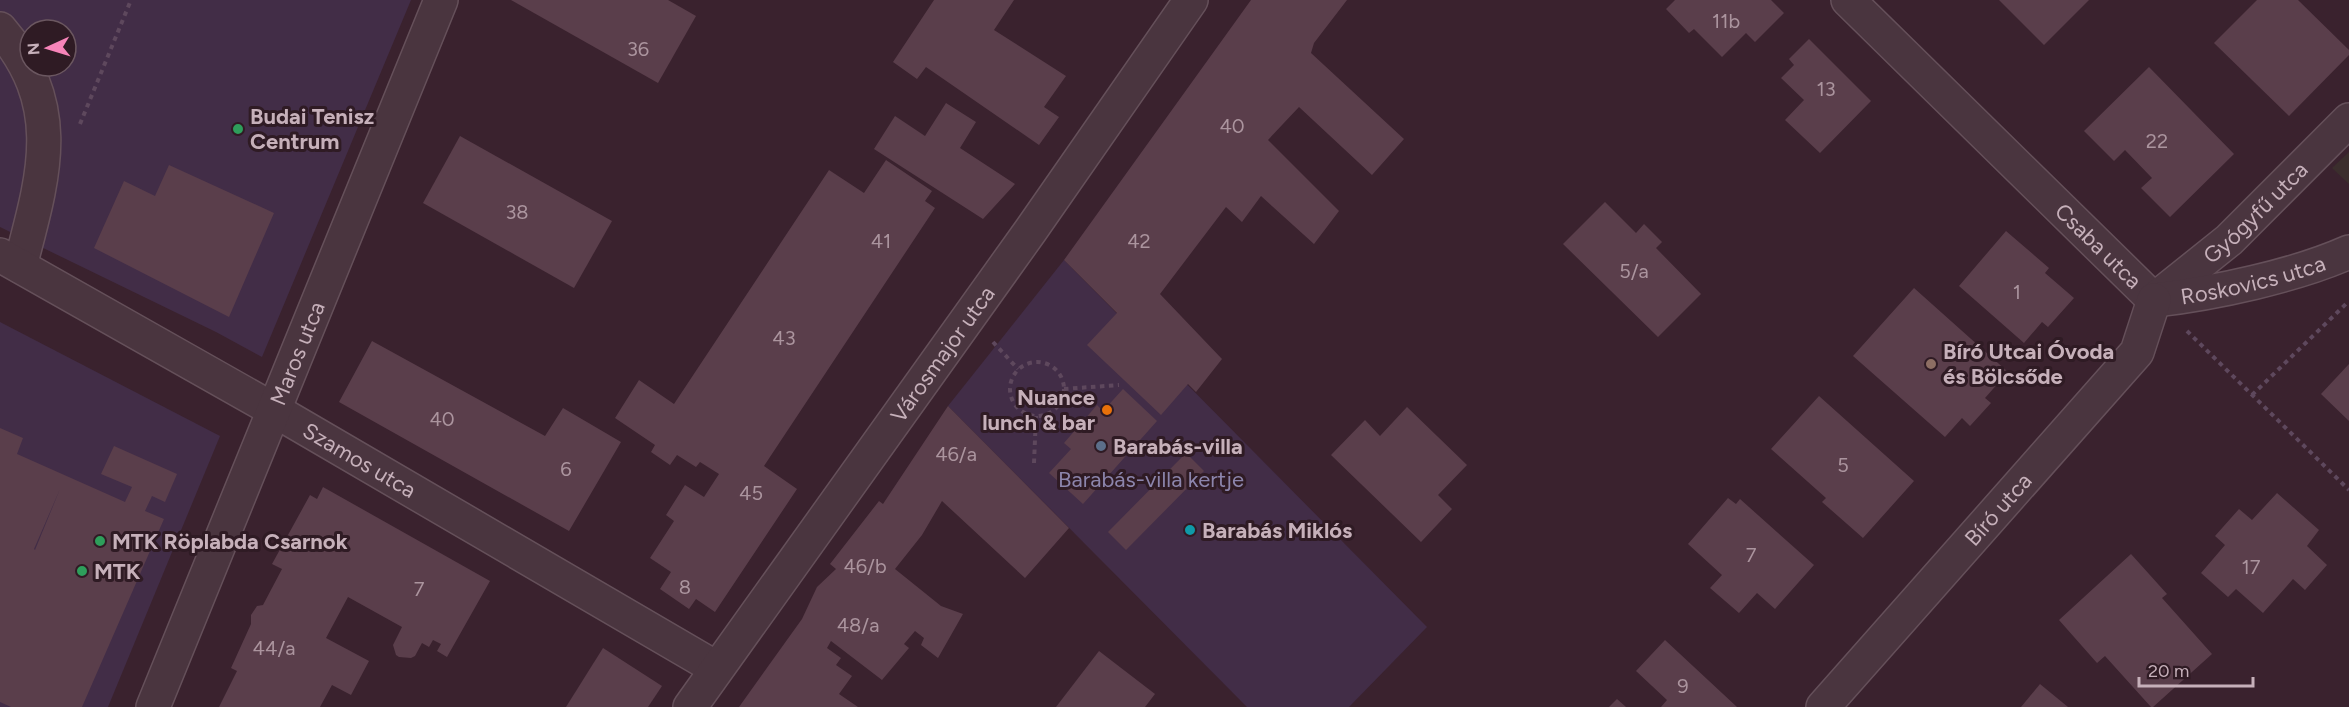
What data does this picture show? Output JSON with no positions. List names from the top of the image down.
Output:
{
  "streets": {
    "street": [
      "Gyógyfű utca",
      "Csaba utca",
      "Roskovics utca",
      "Maros utca",
      "Városmajor utca",
      "Szamos utca",
      "Bíró utca"
    ]
  },
  "crossings": [
    ["Gyógyfű utca", "Csaba utca"],
    ["Gyógyfű utca", "Roskovics utca"],
    ["Gyógyfű utca", "Bíró utca"],
    ["Csaba utca", "Roskovics utca"],
    ["Csaba utca", "Bíró utca"],
    ["Roskovics utca", "Bíró utca"],
    ["Maros utca", "Szamos utca"],
    ["Városmajor utca", "Szamos utca"]
  ],
  "parks": ["Barabás-villa kertje"],
  "places": [
    "Budai Tenisz Centrum",
    "Bíró Utcai Óvoda és Bölcsőde",
    "Nuance lunch & bar",
    "Barabás-villa",
    "Barabás Miklós",
    "MTK Röplabda Csarnok",
    "MTK"
  ],
  "house_numbers": [
    "11b",
    "36",
    "13",
    "40",
    "22",
    "38",
    "41",
    "42",
    "5/a",
    "1",
    "43",
    "40",
    "46/a",
    "5",
    "6",
    "45",
    "7",
    "46/b",
    "17",
    "8",
    "7",
    "48/a",
    "44/a",
    "9"
  ],
  "scale_bar": "20 m",
  "north": "left"
}
